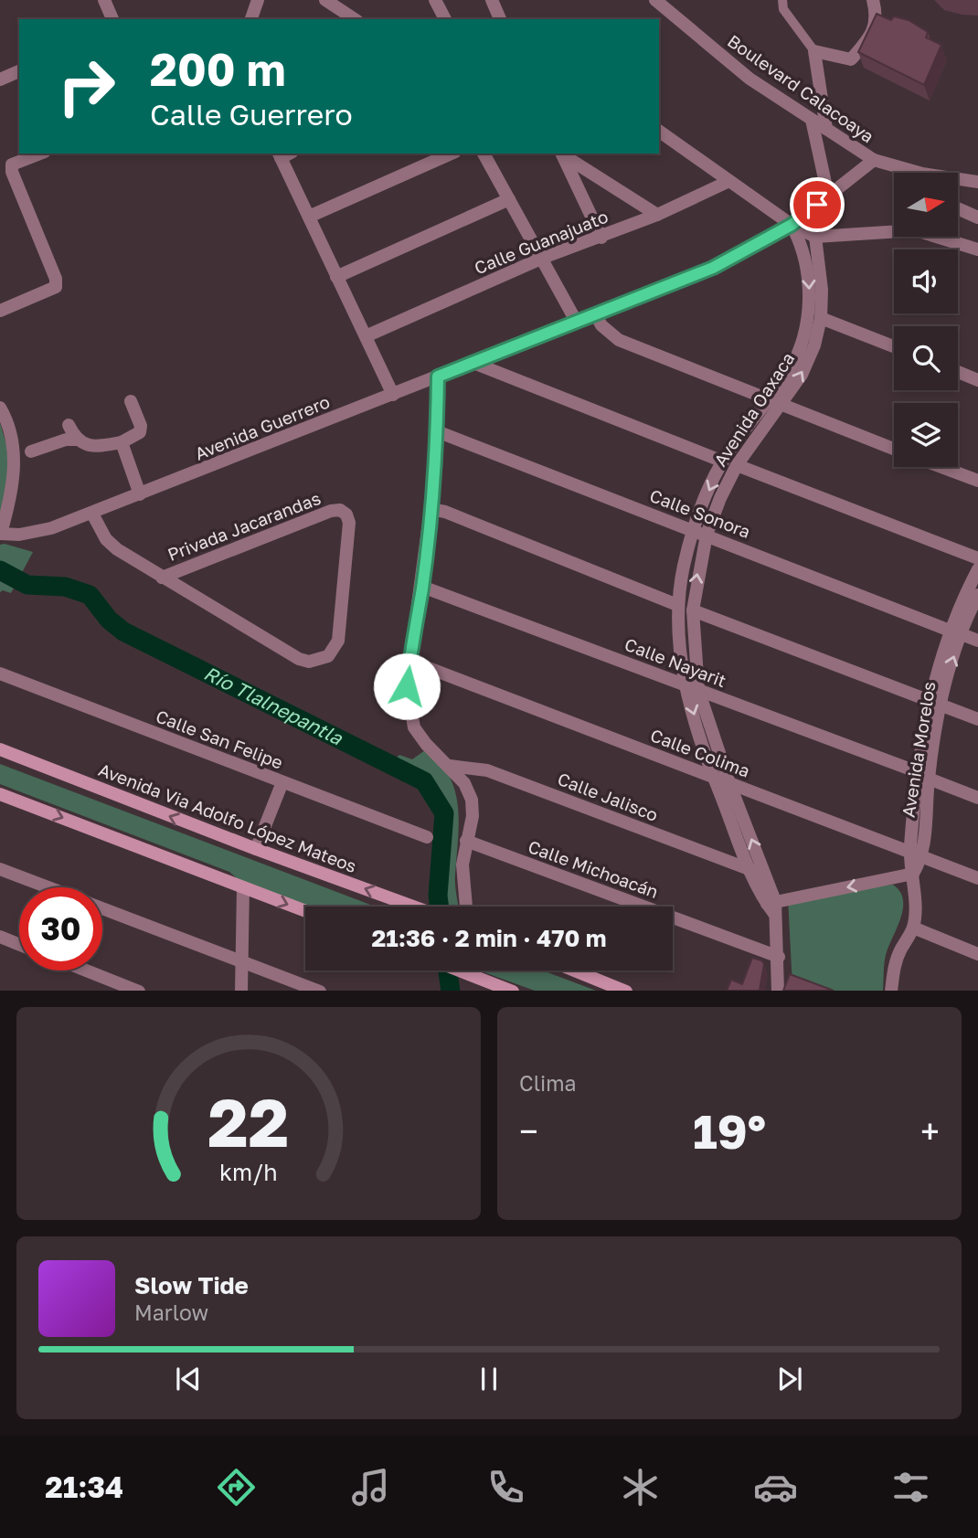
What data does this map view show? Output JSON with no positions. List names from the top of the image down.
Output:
{
  "streets": {
    "main road": ["Avenida Via Adolfo López Mateos"],
    "street": [
      "Boulevard Calacoaya",
      "Calle Guanajuato",
      "Avenida Oaxaca",
      "Avenida Guerrero",
      "Calle Sonora",
      "Privada Jacarandas",
      "Calle Nayarit",
      "Calle San Felipe",
      "Avenida Morelos",
      "Calle Colima",
      "Calle Jalisco",
      "Calle Michoacán"
    ]
  },
  "crossings": [
    ["Boulevard Calacoaya", "Avenida Guerrero"],
    ["Avenida Oaxaca", "Avenida Guerrero"],
    ["Avenida Oaxaca", "Calle Sonora"],
    ["Avenida Oaxaca", "Calle Nayarit"],
    ["Avenida Oaxaca", "Calle Colima"],
    ["Avenida Oaxaca", "Calle Jalisco"],
    ["Avenida Oaxaca", "Calle Michoacán"],
    ["Avenida Guerrero", "Privada Jacarandas"],
    ["Calle Sonora", "Avenida Morelos"],
    ["Calle Nayarit", "Avenida Morelos"],
    ["Avenida Morelos", "Calle Colima"]
  ],
  "water": ["Río Tlalnepantla"],
  "north": "right",
  "page": {
    "turn": ["200 m", "Calle Guerrero"],
    "limit": "30",
    "trip": "21:36 · 2 min · 470 m",
    "tile": "Clima",
    "heat": ["−", "19°", "+"],
    "song": ["Slow Tide", "Marlow"],
    "tabs": "21:34",
    "gauge": ["22", "km/h"]
  }
}
